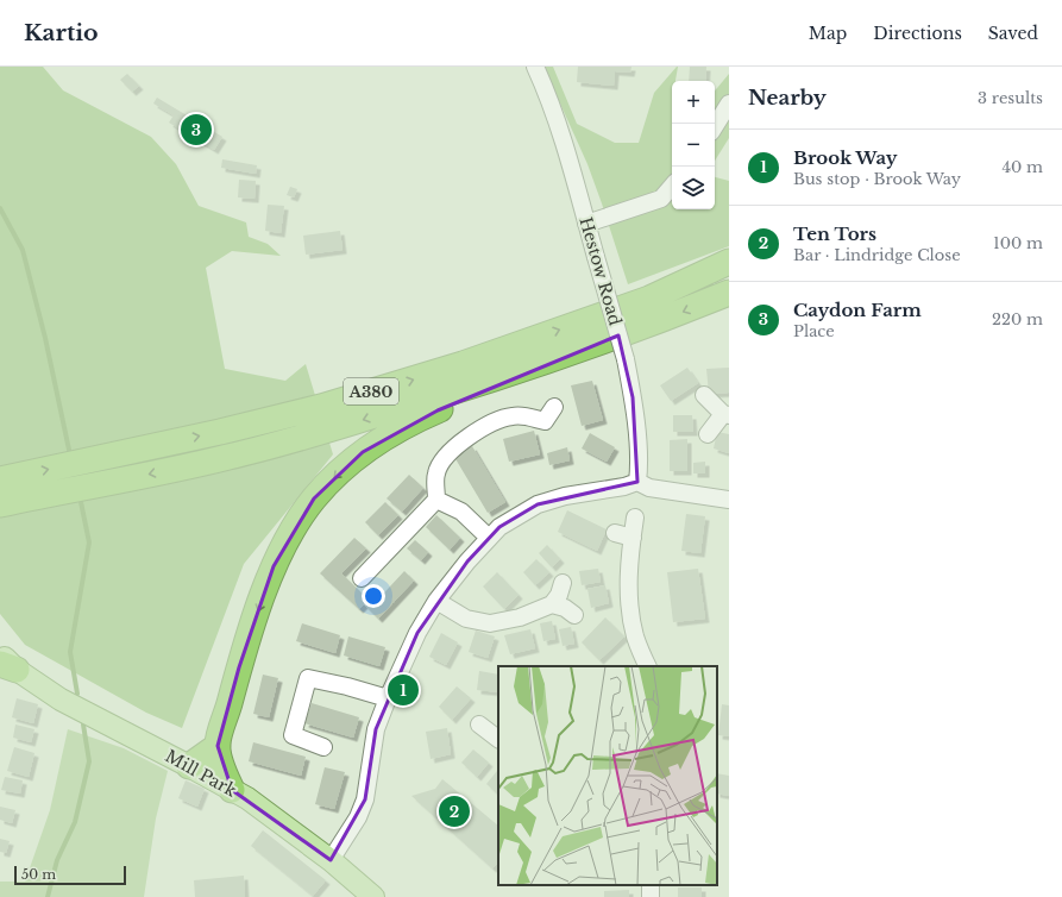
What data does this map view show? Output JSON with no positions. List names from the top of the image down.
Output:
{
  "streets": {
    "highway": ["A380"],
    "main road": ["Mill Park"],
    "street": ["Hestow Road"]
  },
  "crossings": [
    ["A380", "Mill Park"]
  ],
  "scale_bar": "50 m",
  "page": {
    "header": "Kartio",
    "nav": ["Map", "Directions", "Saved"],
    "heading": ["Nearby", "3 results"],
    "map_buttons": ["+", "−"],
    "pins": ["3", "1", "2"],
    "list": [
      {
        "mark": "1",
        "name": "Brook Way",
        "note": "Bus stop · Brook Way",
        "value": "40 m"
      },
      {
        "mark": "2",
        "name": "Ten Tors",
        "note": "Bar · Lindridge Close",
        "value": "100 m"
      },
      {
        "mark": "3",
        "name": "Caydon Farm",
        "note": "Place",
        "value": "220 m"
      }
    ],
    "scale": "50 m"
  }
}
